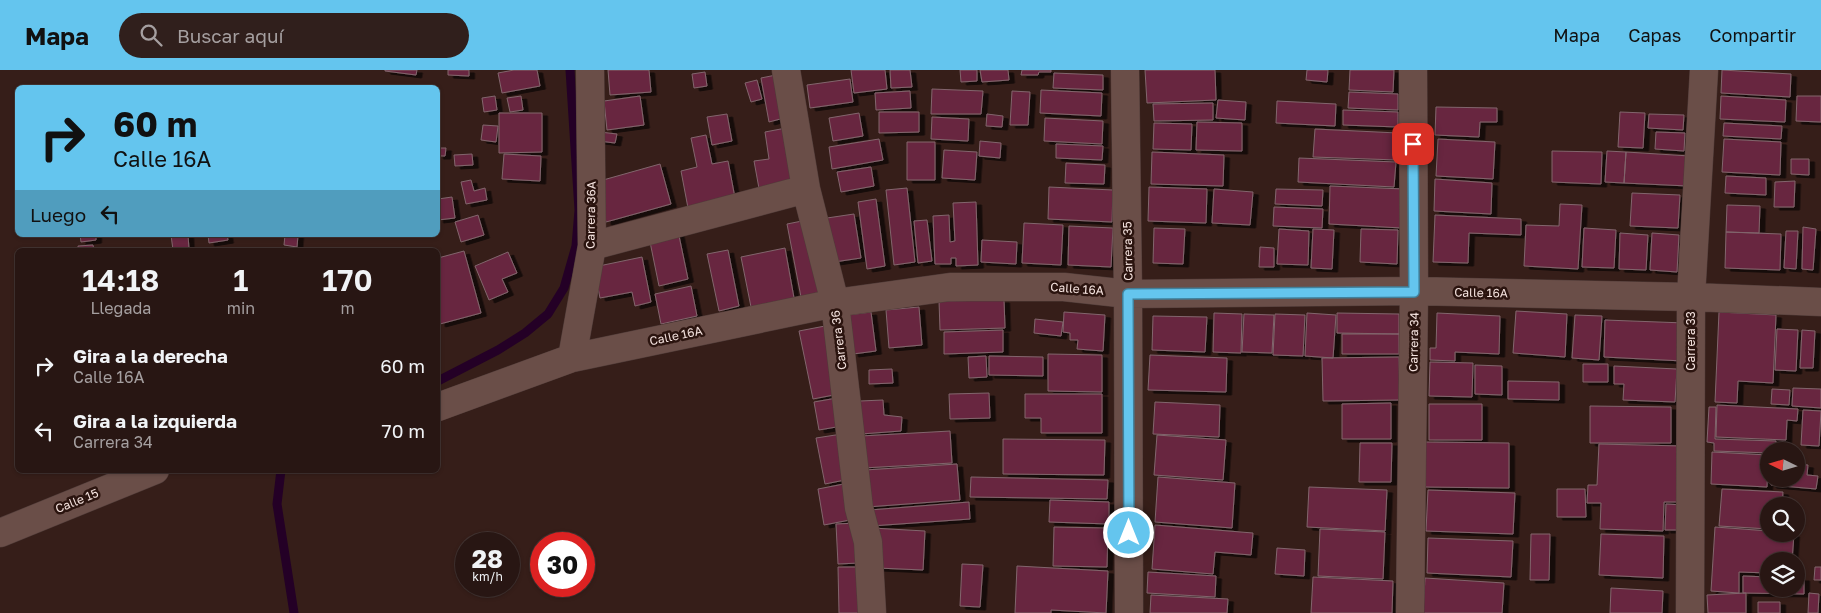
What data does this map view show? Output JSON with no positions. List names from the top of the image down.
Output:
{
  "streets": {
    "street": [
      "Carrera 36A",
      "Carrera 35",
      "Calle 16A",
      "Carrera 36",
      "Carrera 33",
      "Carrera 34",
      "Calle 15"
    ]
  },
  "crossings": [
    ["Carrera 36A", "Calle 16A"],
    ["Carrera 35", "Calle 16A"],
    ["Calle 16A", "Carrera 36"],
    ["Calle 16A", "Carrera 33"],
    ["Calle 16A", "Carrera 34"]
  ],
  "north": "left",
  "page": {
    "header": "Mapa",
    "search": "Buscar aquí",
    "nav": ["Mapa", "Capas", "Compartir"],
    "turn": ["60 m", "Calle 16A"],
    "then": "Luego",
    "eta": [
      "14:18",
      "Llegada",
      "1",
      "min",
      "170",
      "m"
    ],
    "list": [
      {
        "name": "Gira a la derecha",
        "note": "Calle 16A",
        "value": "60 m"
      },
      {
        "name": "Gira a la izquierda",
        "note": "Carrera 34",
        "value": "70 m"
      }
    ],
    "speed": "28 km/h",
    "limit": "30"
  }
}
